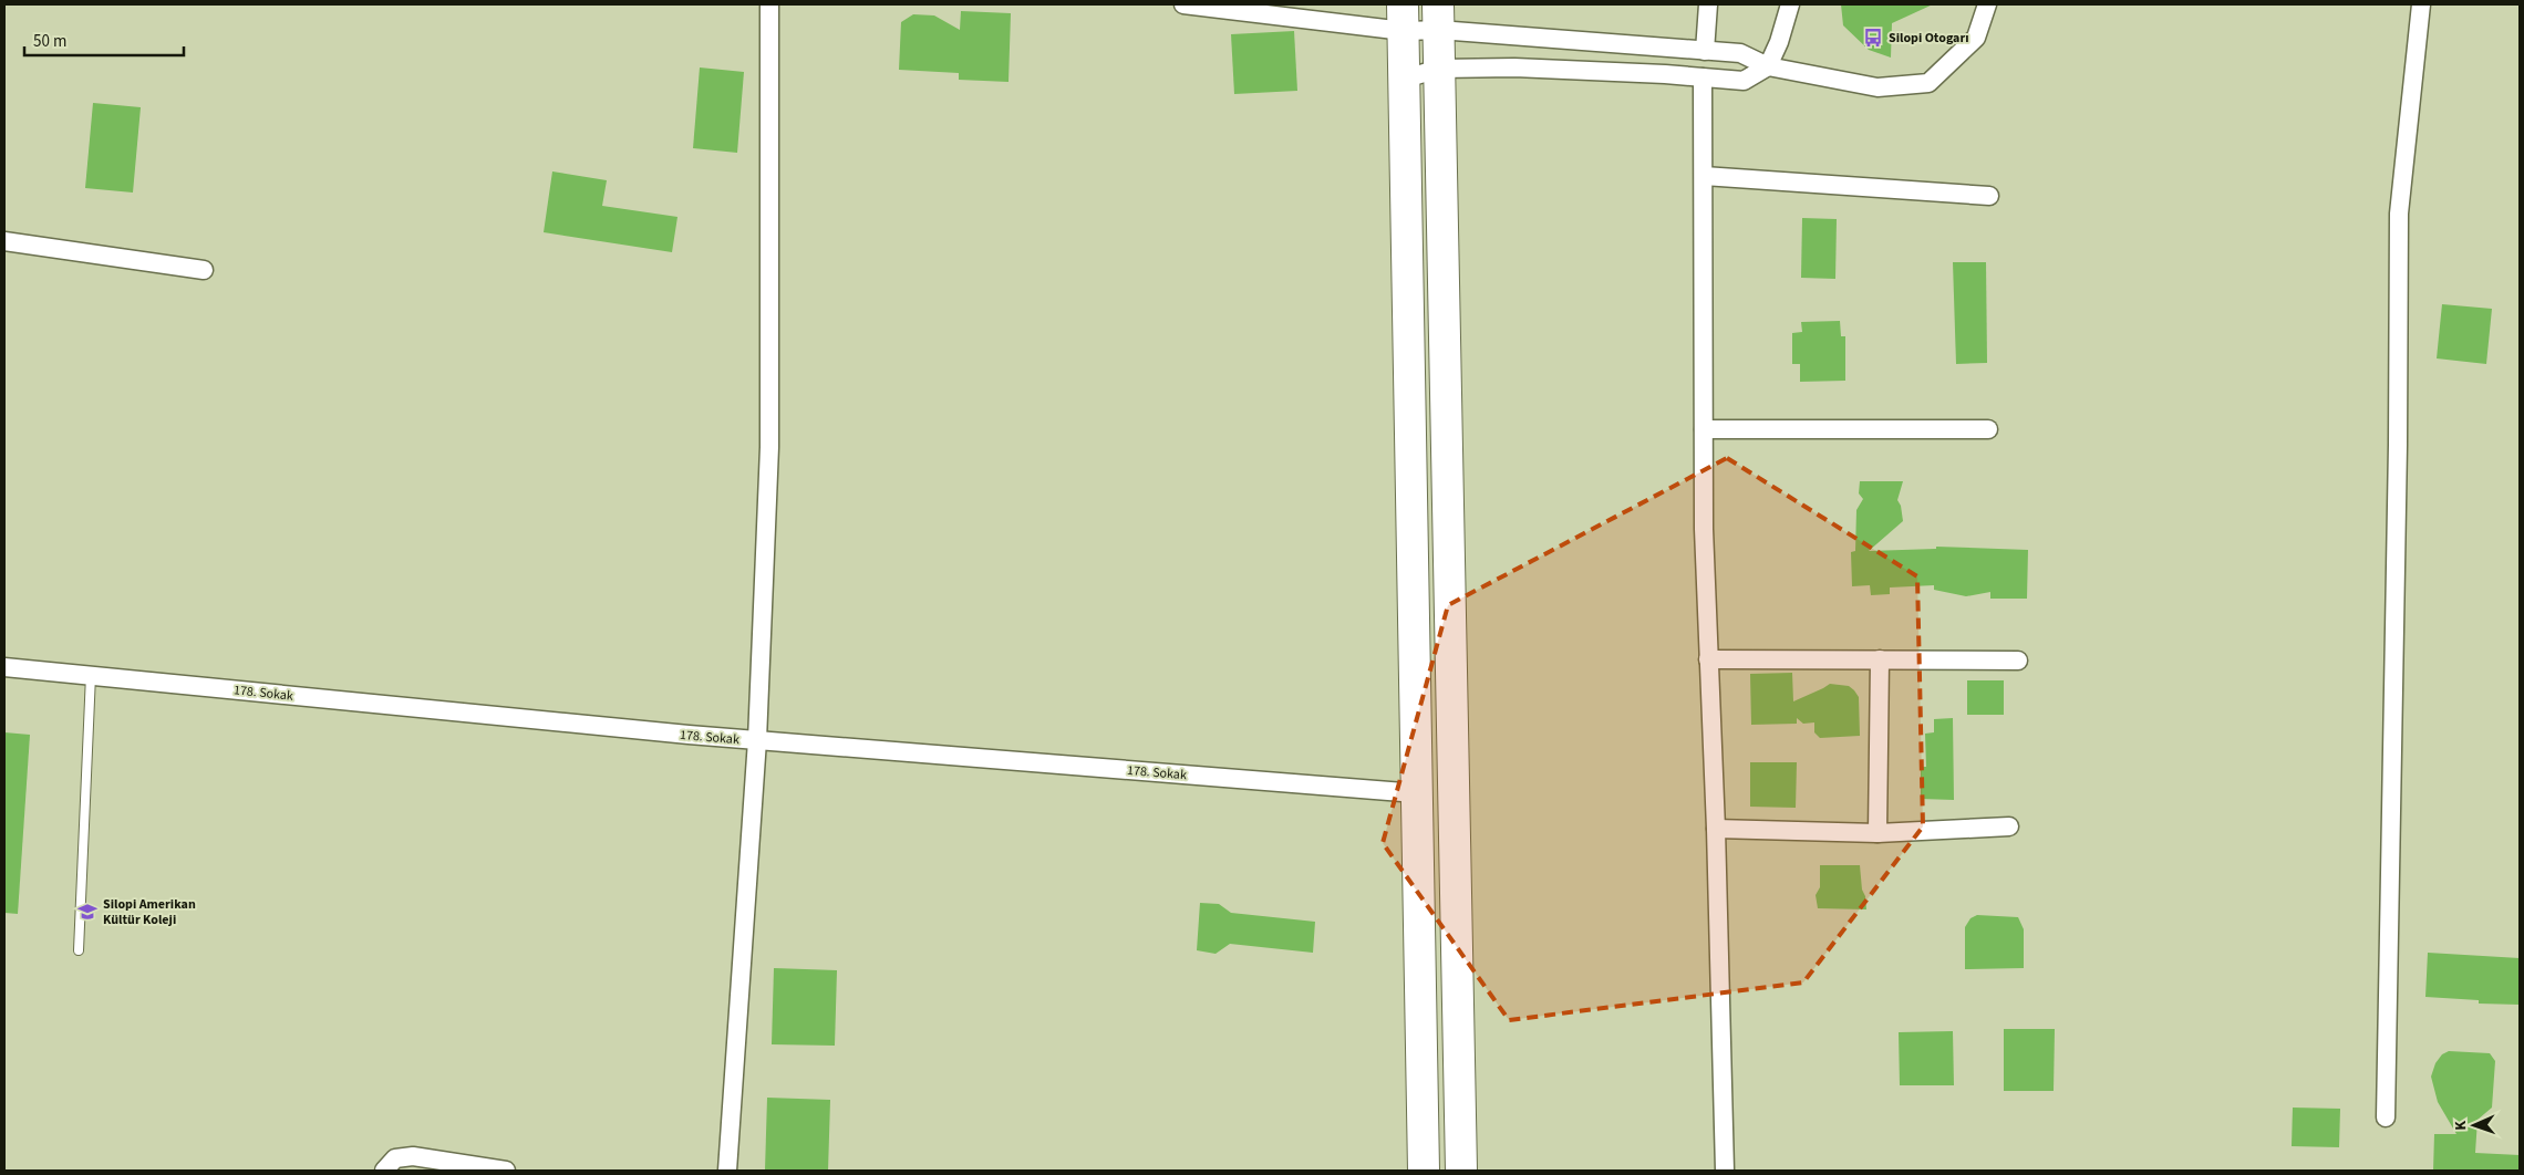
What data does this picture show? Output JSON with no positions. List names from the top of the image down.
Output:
{
  "streets": {
    "street": ["178. Sokak"]
  },
  "places": {
    "bus stop": ["Silopi Otogarı"],
    "school or university": ["Silopi Amerikan Kültür Koleji"]
  },
  "scale_bar": "50 m",
  "north": "left"
}
